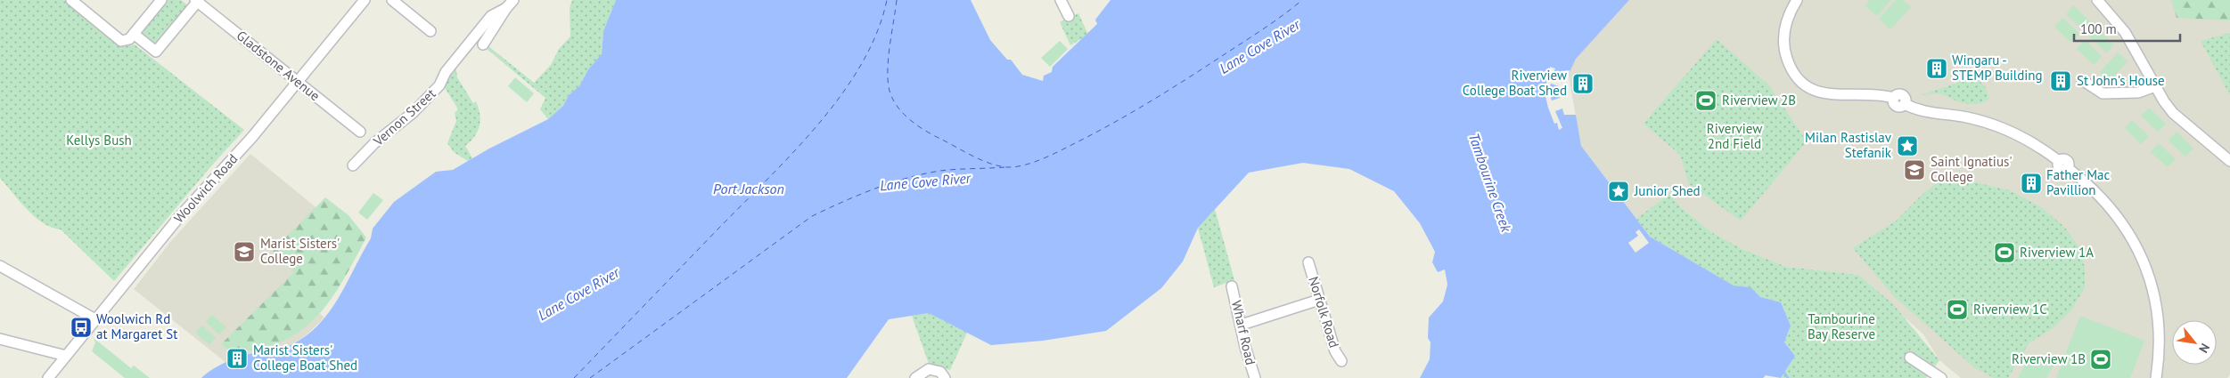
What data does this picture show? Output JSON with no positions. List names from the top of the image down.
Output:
{
  "streets": {
    "street": [
      "Gladstone Avenue",
      "Vernon Street",
      "Woolwich Road",
      "Norfolk Road",
      "Wharf Road"
    ]
  },
  "crossings": [
    ["Gladstone Avenue", "Woolwich Road"]
  ],
  "water": ["Lane Cove River", "Tambourine Creek", "Port Jackson"],
  "parks": ["Riverview 2nd Field", "Kellys Bush", "Tambourine Bay Reserve"],
  "places": {
    "building": [
      "Wingaru - STEMP Building",
      "St John's House",
      "Riverview College Boat Shed",
      "Father Mac Pavillion",
      "Marist Sisters' College Boat Shed"
    ],
    "sports": [
      "Riverview 2B",
      "Riverview 1A",
      "Riverview 1C",
      "Riverview 1B"
    ],
    "place": ["Milan Rastislav Stefanik", "Junior Shed"],
    "school or university": ["Saint Ignatius' College", "Marist Sisters' College"],
    "bus stop": ["Woolwich Rd at Margaret St"]
  },
  "scale_bar": "100 m",
  "north": "bottom right"
}
